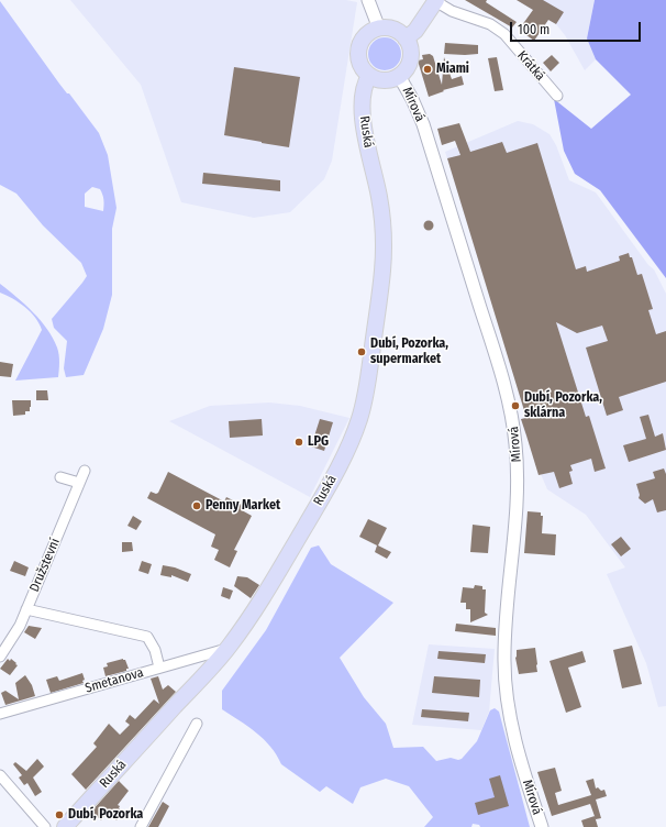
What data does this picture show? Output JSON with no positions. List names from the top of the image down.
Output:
{
  "streets": {
    "main road": ["Ruská"],
    "street": [
      "Krátká",
      "Mírová",
      "Družstevní",
      "Smetanova"
    ]
  },
  "crossings": [
    ["Mírová", "Ruská"],
    ["Ruská", "Smetanova"]
  ],
  "places": [
    "Miami",
    "Dubí, Pozorka, supermarket",
    "Dubí, Pozorka, sklárna",
    "LPG",
    "Penny Market",
    "Dubí, Pozorka"
  ],
  "scale_bar": "100 m"
}
